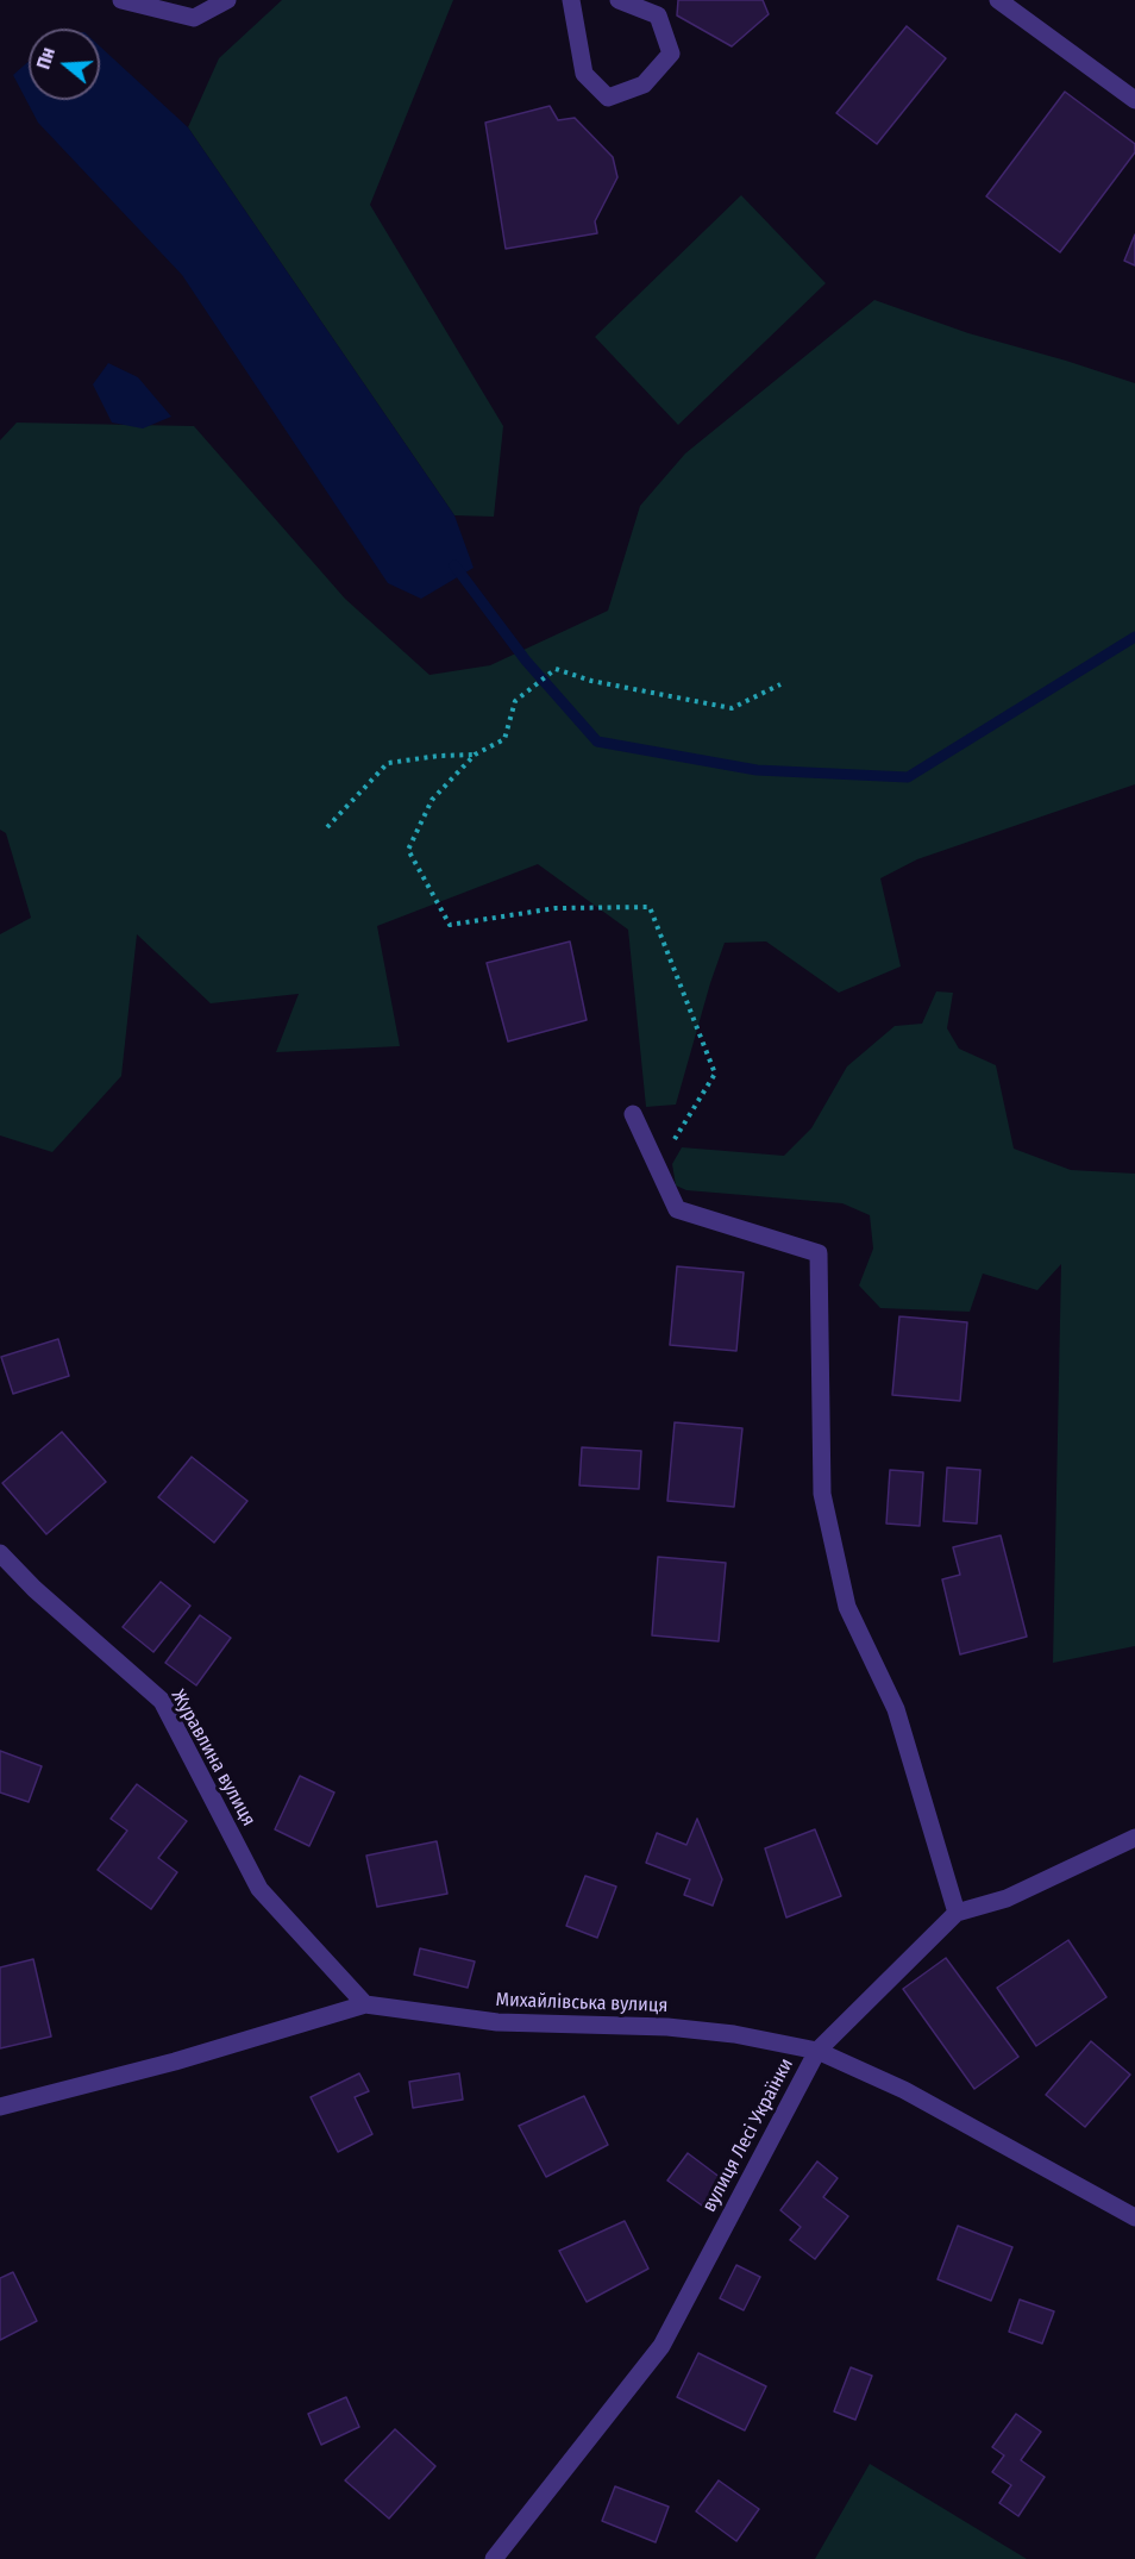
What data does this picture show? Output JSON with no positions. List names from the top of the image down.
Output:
{
  "streets": {
    "street": ["Журавлина вулиця", "Михайлівська вулиця", "вулиця Лесі Українки"]
  },
  "crossings": [
    ["Журавлина вулиця", "Михайлівська вулиця"],
    ["Михайлівська вулиця", "вулиця Лесі Українки"]
  ],
  "north": "left"
}
